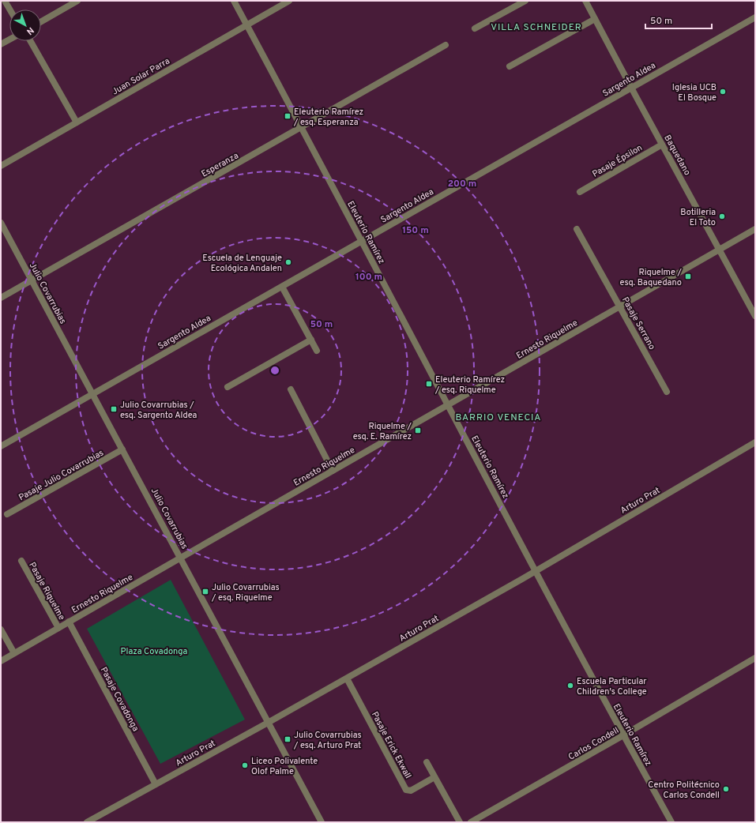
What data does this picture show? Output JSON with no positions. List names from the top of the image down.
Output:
{
  "streets": {
    "street": [
      "Juan Solar Parra",
      "Sargento Aldea",
      "Baquedano",
      "Pasaje Épsilon",
      "Esperanza",
      "Eleuterio Ramírez",
      "Julio Covarrubias",
      "Pasaje Serrano",
      "Ernesto Riquelme",
      "Pasaje Julio Covarrubias",
      "Arturo Prat",
      "Pasaje Riquelme",
      "Pasaje Covadonga",
      "Carlos Condell",
      "Pasaje Erick Ekwall"
    ]
  },
  "crossings": [
    ["Juan Solar Parra", "Eleuterio Ramírez"],
    ["Sargento Aldea", "Baquedano"],
    ["Sargento Aldea", "Eleuterio Ramírez"],
    ["Sargento Aldea", "Julio Covarrubias"],
    ["Baquedano", "Pasaje Épsilon"],
    ["Baquedano", "Ernesto Riquelme"],
    ["Esperanza", "Eleuterio Ramírez"],
    ["Esperanza", "Julio Covarrubias"],
    ["Eleuterio Ramírez", "Ernesto Riquelme"],
    ["Eleuterio Ramírez", "Arturo Prat"],
    ["Eleuterio Ramírez", "Carlos Condell"],
    ["Julio Covarrubias", "Ernesto Riquelme"],
    ["Julio Covarrubias", "Pasaje Julio Covarrubias"],
    ["Julio Covarrubias", "Arturo Prat"],
    ["Pasaje Serrano", "Ernesto Riquelme"],
    ["Ernesto Riquelme", "Pasaje Riquelme"],
    ["Ernesto Riquelme", "Pasaje Covadonga"],
    ["Arturo Prat", "Pasaje Covadonga"],
    ["Arturo Prat", "Pasaje Erick Ekwall"]
  ],
  "districts": ["VILLA SCHNEIDER", "BARRIO VENECIA"],
  "parks": ["Plaza Covadonga"],
  "places": {
    "other": [
      "Iglesia UCB El Bosque",
      "Botilleria El Toto",
      "Escuela de Lenguaje Ecológica Andalen",
      "Escuela Particular Children's College",
      "Liceo Polivalente Olof Palme",
      "Centro Politécnico Carlos Condell"
    ],
    "transit": [
      "Eleuterio Ramírez / esq. Esperanza",
      "Riquelme / esq. Baquedano",
      "Eleuterio Ramírez / esq. Riquelme",
      "Julio Covarrubias / esq. Sargento Aldea",
      "Riquelme / esq. E. Ramírez",
      "Julio Covarrubias / esq. Riquelme",
      "Julio Covarrubias / esq. Arturo Prat"
    ]
  },
  "scale_bar": "50 m",
  "north": "bottom right",
  "rings": [
    "200 m",
    "150 m",
    "100 m",
    "50 m"
  ]
}
